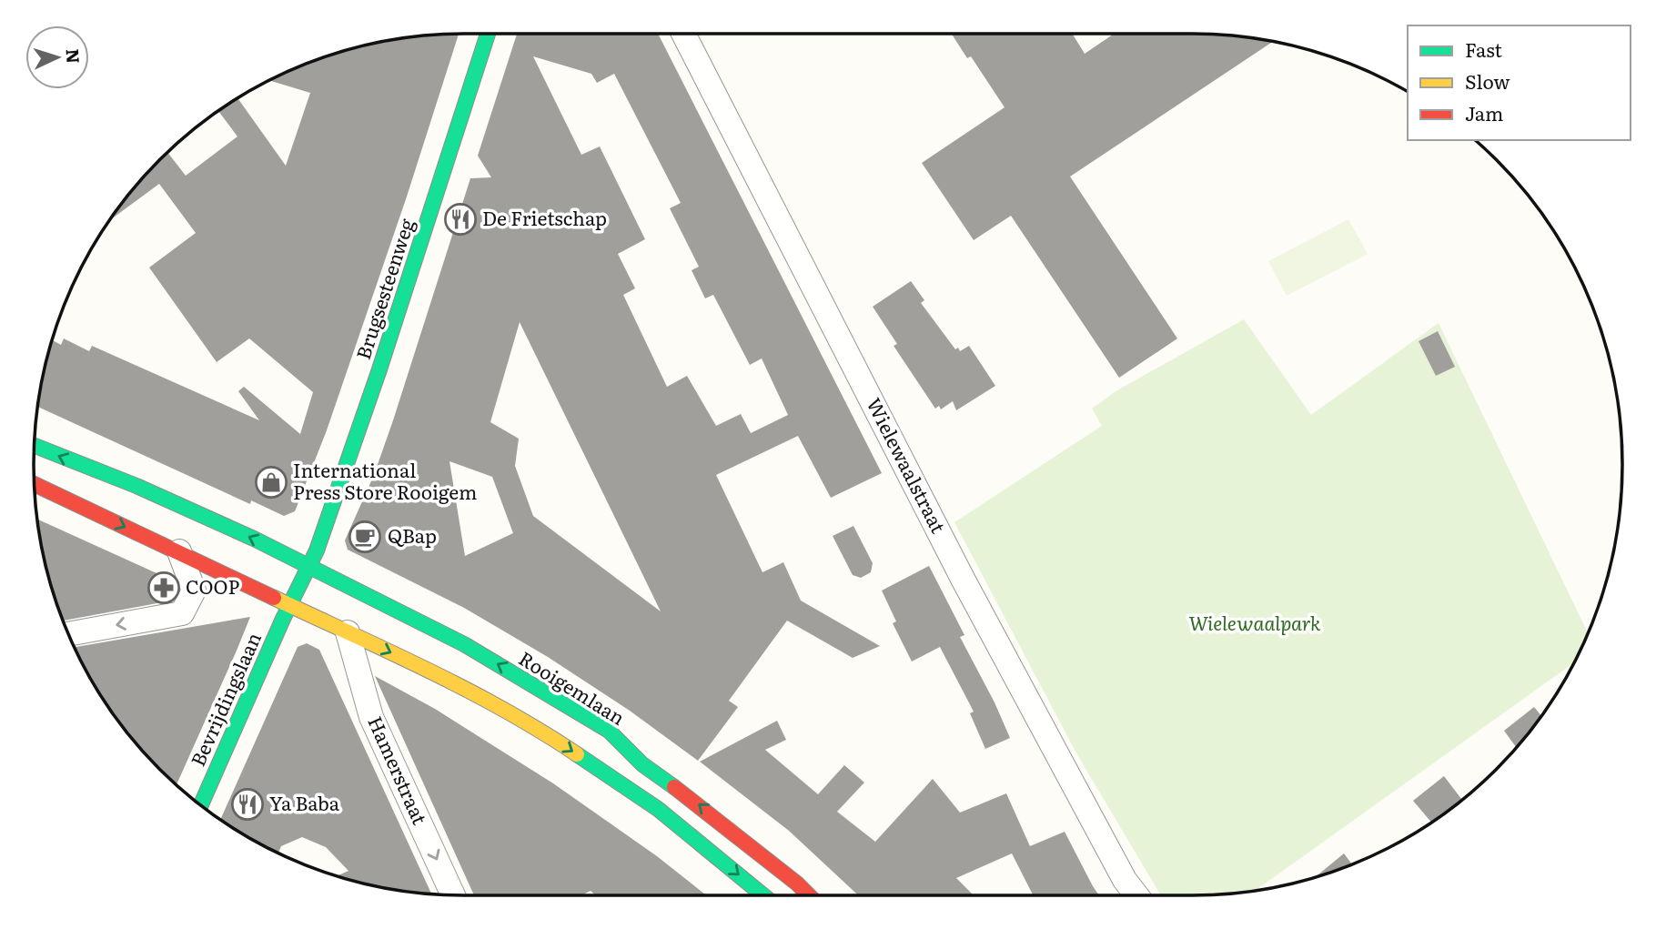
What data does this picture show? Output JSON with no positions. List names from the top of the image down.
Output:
{
  "streets": {
    "main road": ["Brugsesteenweg", "Rooigemlaan", "Bevrijdingslaan"],
    "street": ["Wielewaalstraat", "Hamerstraat"]
  },
  "crossings": [
    ["Brugsesteenweg", "Rooigemlaan"]
  ],
  "one_way": ["Hamerstraat"],
  "parks": ["Wielewaalpark"],
  "places": {
    "restaurant": ["De Frietschap", "Ya Baba"],
    "shop": ["International Press Store Rooigem"],
    "cafe": ["QBap"],
    "pharmacy": ["COOP"]
  },
  "legend": ["Fast", "Slow", "Jam"],
  "north": "right"
}
